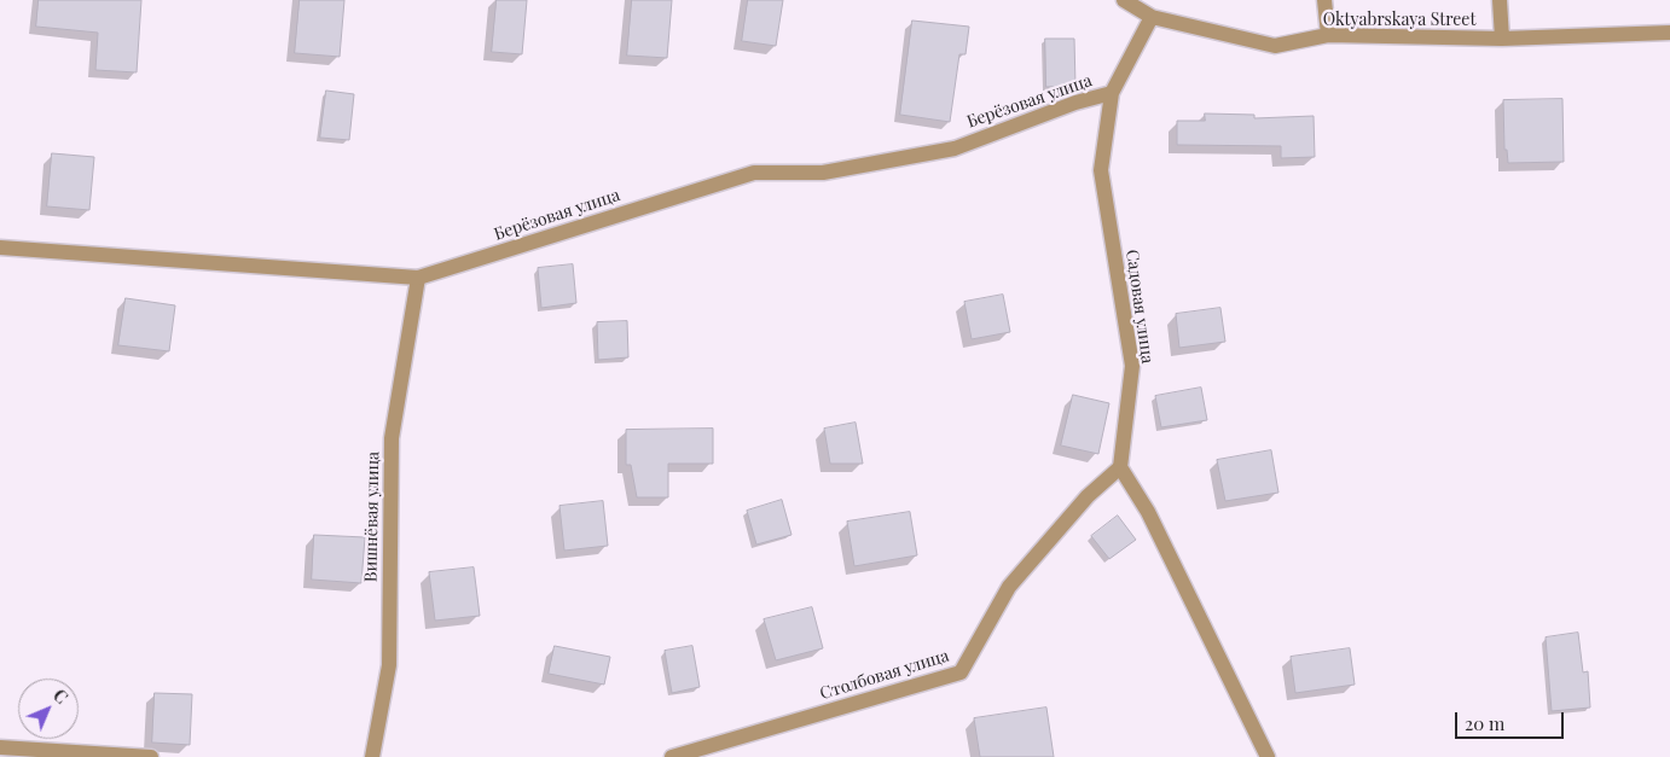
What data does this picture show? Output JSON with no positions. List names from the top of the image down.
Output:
{
  "streets": {
    "street": [
      "Oktyabrskaya Street",
      "Берёзовая улица",
      "Садовая улица",
      "Вишнёвая улица",
      "Столбовая улица"
    ]
  },
  "crossings": [
    ["Oktyabrskaya Street", "Садовая улица"],
    ["Берёзовая улица", "Садовая улица"],
    ["Берёзовая улица", "Вишнёвая улица"],
    ["Садовая улица", "Столбовая улица"]
  ],
  "scale_bar": "20 m",
  "north": "top right"
}
